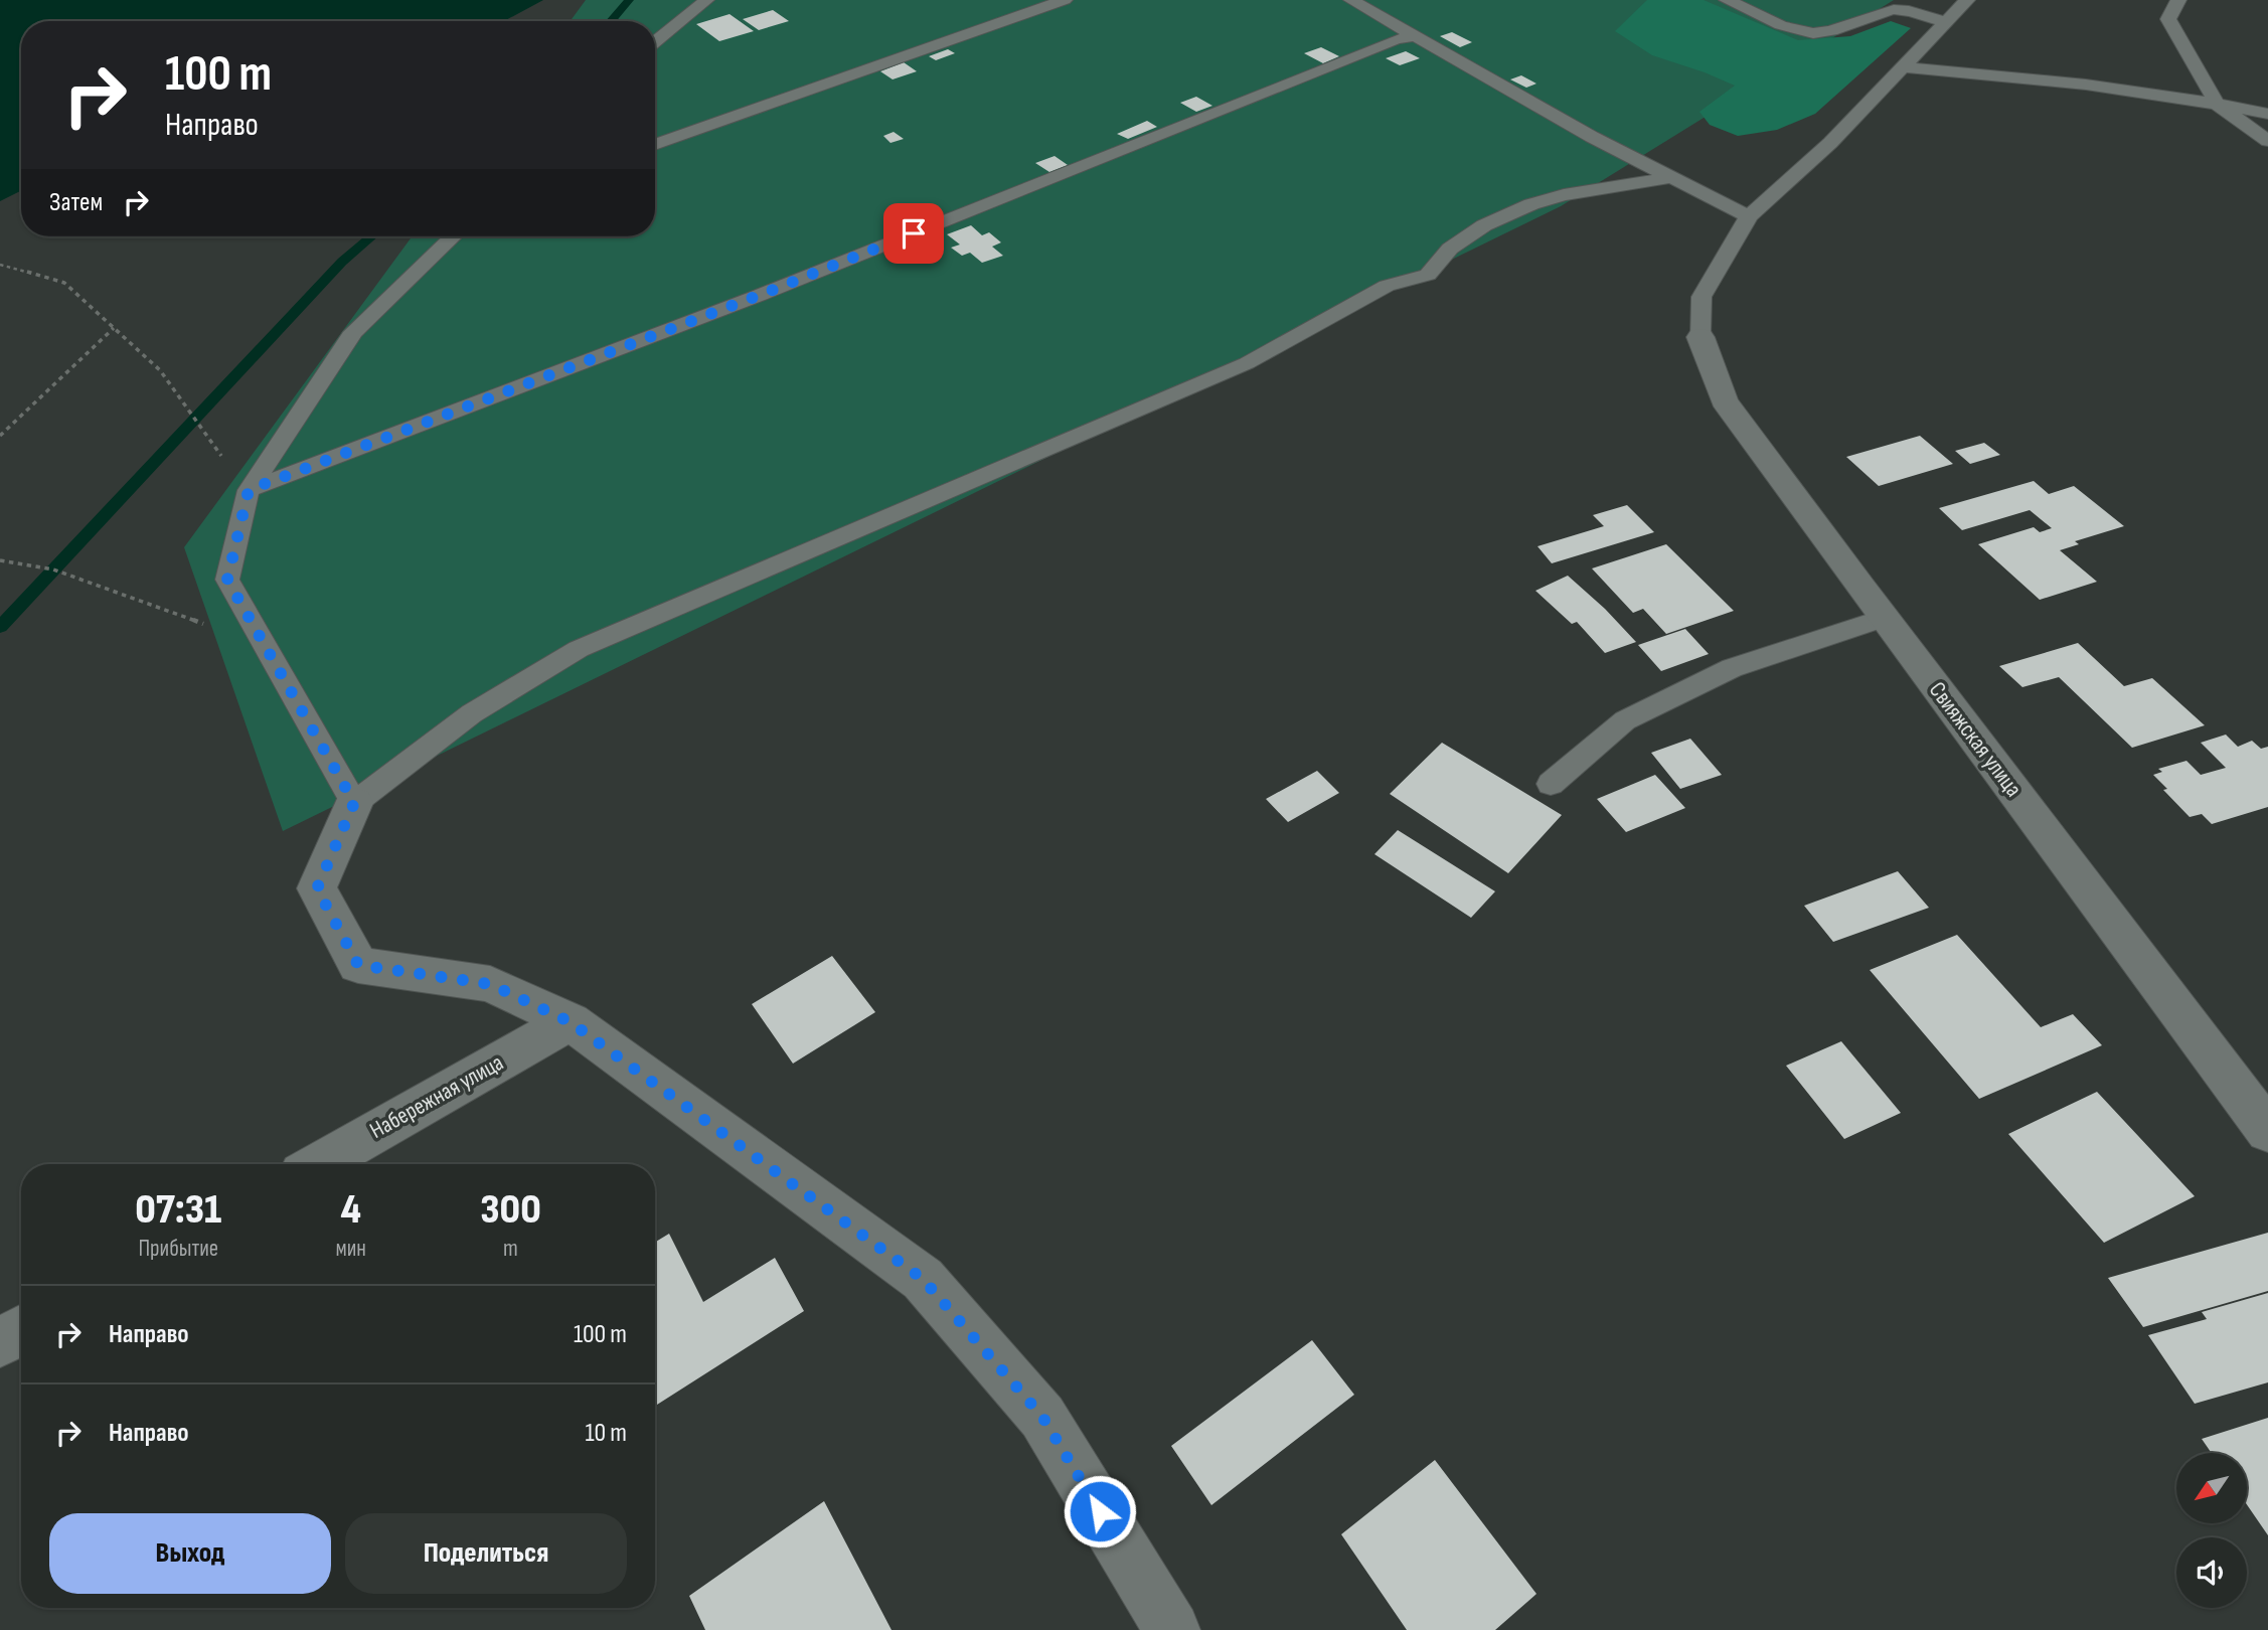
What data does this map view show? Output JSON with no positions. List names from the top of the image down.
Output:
{
  "streets": {
    "street": ["Свияжская улица", "Набережная улица"]
  },
  "north": "bottom left",
  "page": {
    "turn": ["100 m", "Направо"],
    "then": "Затем",
    "eta": [
      "07:31",
      "Прибытие",
      "4",
      "мин",
      "300",
      "m"
    ],
    "list": [
      {
        "name": "Направо",
        "value": "100 m"
      },
      {
        "name": "Направо",
        "value": "10 m"
      }
    ],
    "buttons": ["Выход", "Поделиться"]
  }
}
